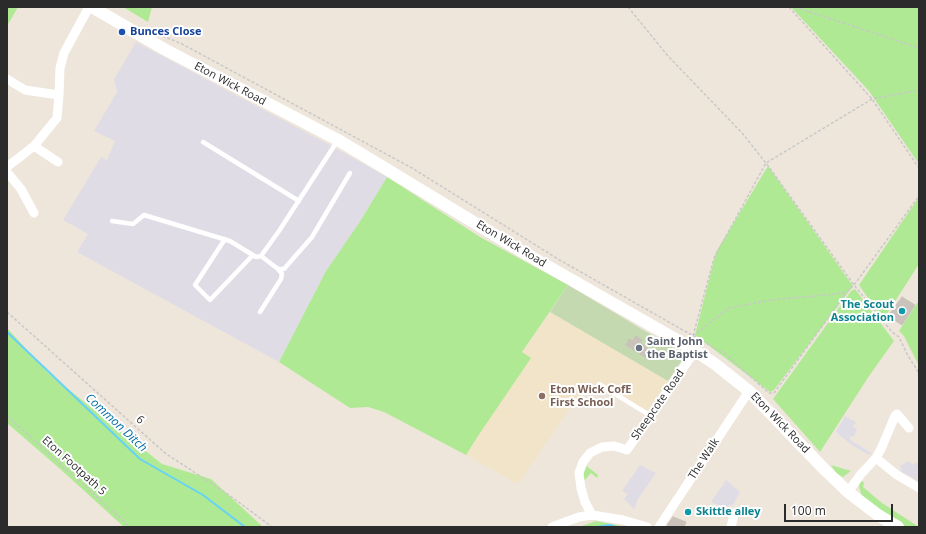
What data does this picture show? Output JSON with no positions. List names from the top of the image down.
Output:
{
  "streets": {
    "main road": ["Eton Wick Road"],
    "street": ["Sheepcote Road", "The Walk"],
    "path": ["6", "Eton Footpath 5"]
  },
  "crossings": [
    ["Eton Wick Road", "Sheepcote Road"],
    ["Eton Wick Road", "The Walk"]
  ],
  "water": ["Common Ditch"],
  "places": [
    "Bunces Close",
    "The Scout Association",
    "Saint John the Baptist",
    "Eton Wick CofE First School",
    "Skittle alley"
  ],
  "scale_bar": "100 m"
}
